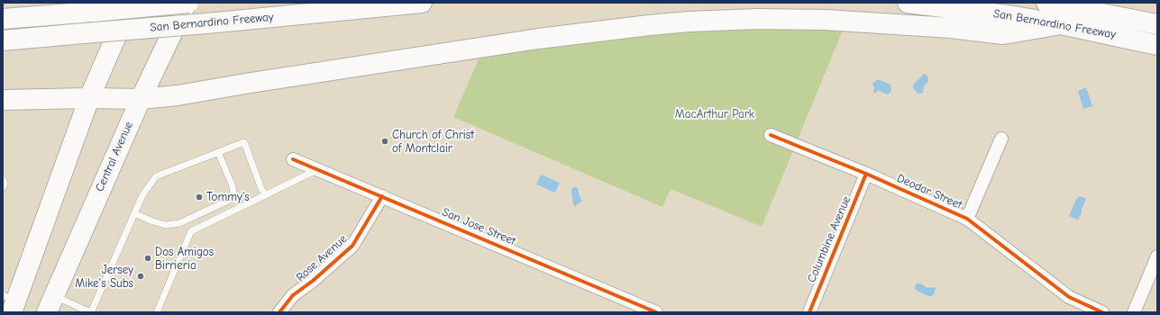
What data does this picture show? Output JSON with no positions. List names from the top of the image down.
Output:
{
  "streets": {
    "main road": ["San Bernardino Freeway", "Central Avenue"],
    "street": [
      "Deodar Street",
      "San Jose Street",
      "Columbine Avenue",
      "Rose Avenue"
    ]
  },
  "crossings": [
    ["Deodar Street", "Columbine Avenue"],
    ["San Jose Street", "Rose Avenue"]
  ],
  "parks": ["MacArthur Park"],
  "places": [
    "Church of Christ of Montclair",
    "Tommy's",
    "Dos Amigos Birrieria",
    "Jersey Mike's Subs"
  ]
}
